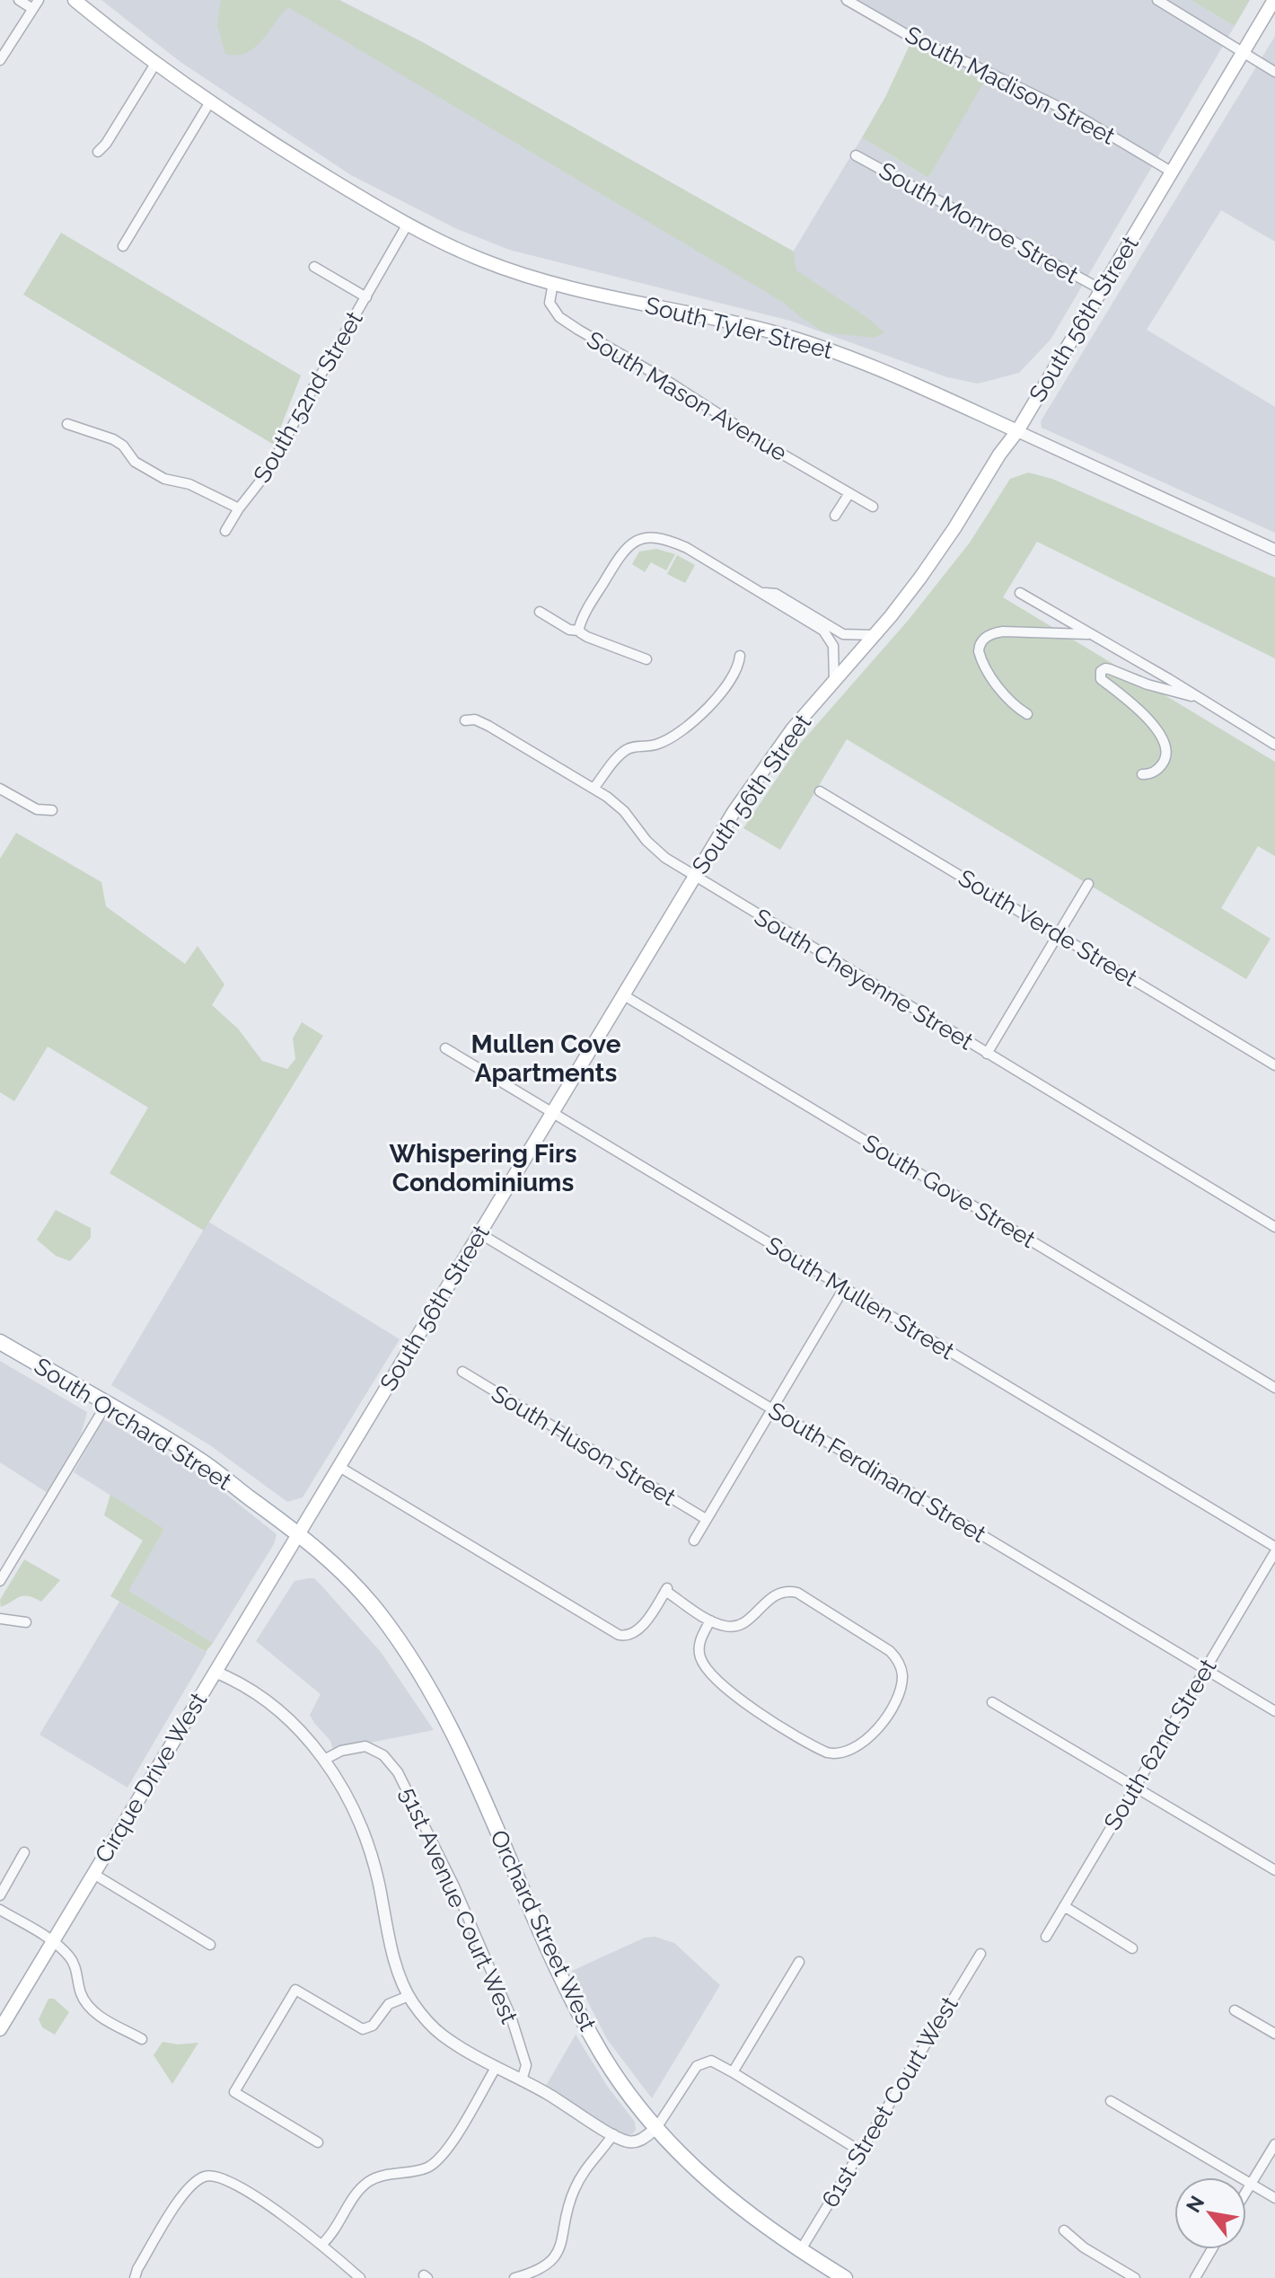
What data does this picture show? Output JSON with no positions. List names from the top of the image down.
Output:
{
  "streets": {
    "main road": [
      "South 56th Street",
      "South Tyler Street",
      "South Orchard Street",
      "Cirque Drive West",
      "Orchard Street West"
    ],
    "street": [
      "South Madison Street",
      "South Monroe Street",
      "South Mason Avenue",
      "South 52nd Street",
      "South Verde Street",
      "South Cheyenne Street",
      "South Gove Street",
      "South Mullen Street",
      "South Huson Street",
      "South Ferdinand Street",
      "South 62nd Street",
      "51st Avenue Court West",
      "61st Street Court West"
    ]
  },
  "crossings": [
    ["South Madison Street", "South 56th Street"],
    ["South Monroe Street", "South 56th Street"],
    ["South 56th Street", "South Tyler Street"],
    ["South 56th Street", "South Cheyenne Street"],
    ["South 56th Street", "South Gove Street"],
    ["South 56th Street", "South Mullen Street"],
    ["South 56th Street", "South Orchard Street"],
    ["South 56th Street", "South Ferdinand Street"],
    ["South 56th Street", "Cirque Drive West"],
    ["South 56th Street", "Orchard Street West"],
    ["South Tyler Street", "South Mason Avenue"],
    ["South Tyler Street", "South 52nd Street"],
    ["South Orchard Street", "Cirque Drive West"],
    ["South Orchard Street", "Orchard Street West"],
    ["South Ferdinand Street", "South 62nd Street"],
    ["Cirque Drive West", "Orchard Street West"],
    ["Orchard Street West", "61st Street Court West"]
  ],
  "districts": ["Mullen Cove Apartments", "Whispering Firs Condominiums"],
  "north": "top left"
}
